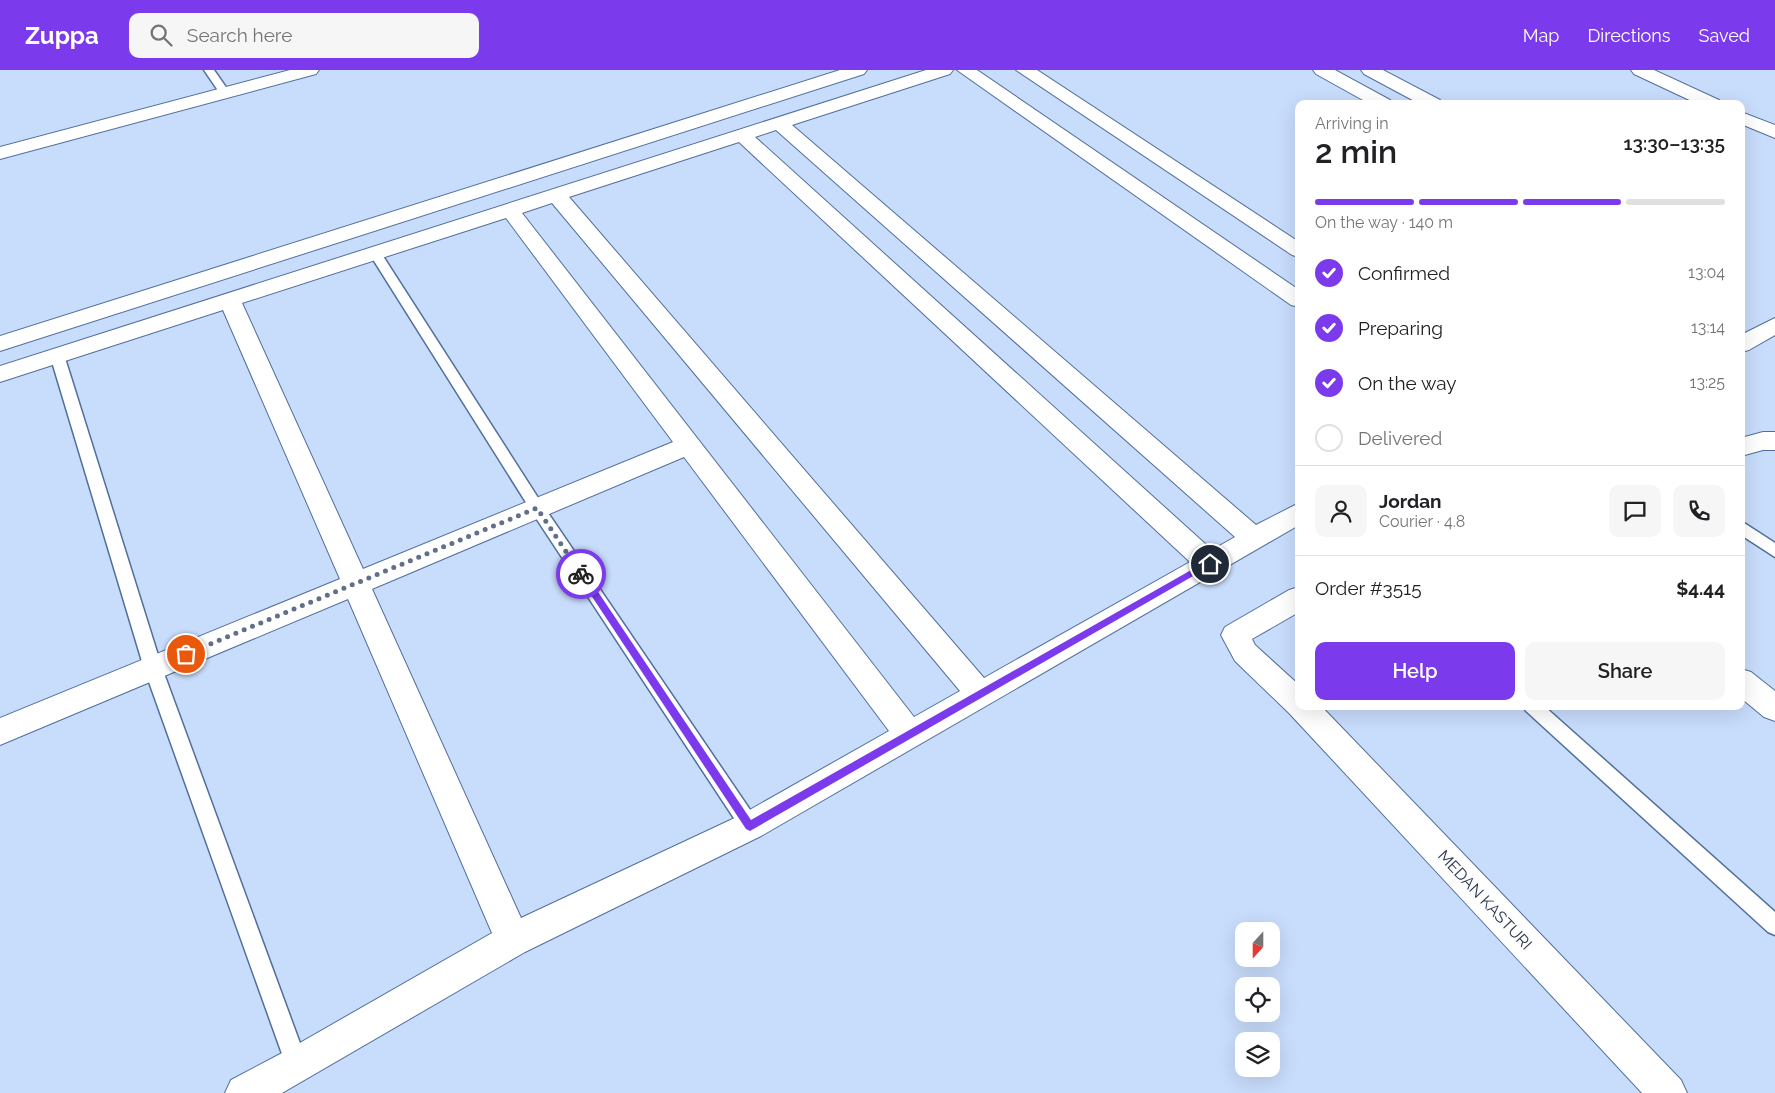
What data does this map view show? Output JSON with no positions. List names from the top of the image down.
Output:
{
  "streets": {
    "street": ["MEDAN KASTURI"]
  },
  "north": "bottom",
  "page": {
    "header": "Zuppa",
    "search": "Search here",
    "nav": ["Map", "Directions", "Saved"],
    "heading": ["2 min", "Arriving in", "13:30–13:35"],
    "panel": [
      "Jordan",
      "Courier · 4.8",
      "Order #3515",
      "$4.44"
    ],
    "bar": "On the way · 140 m",
    "list": [
      ["Confirmed", "13:04"],
      ["Preparing", "13:14"],
      ["On the way", "13:25"],
      "Delivered"
    ],
    "buttons": ["Help", "Share"]
  }
}
